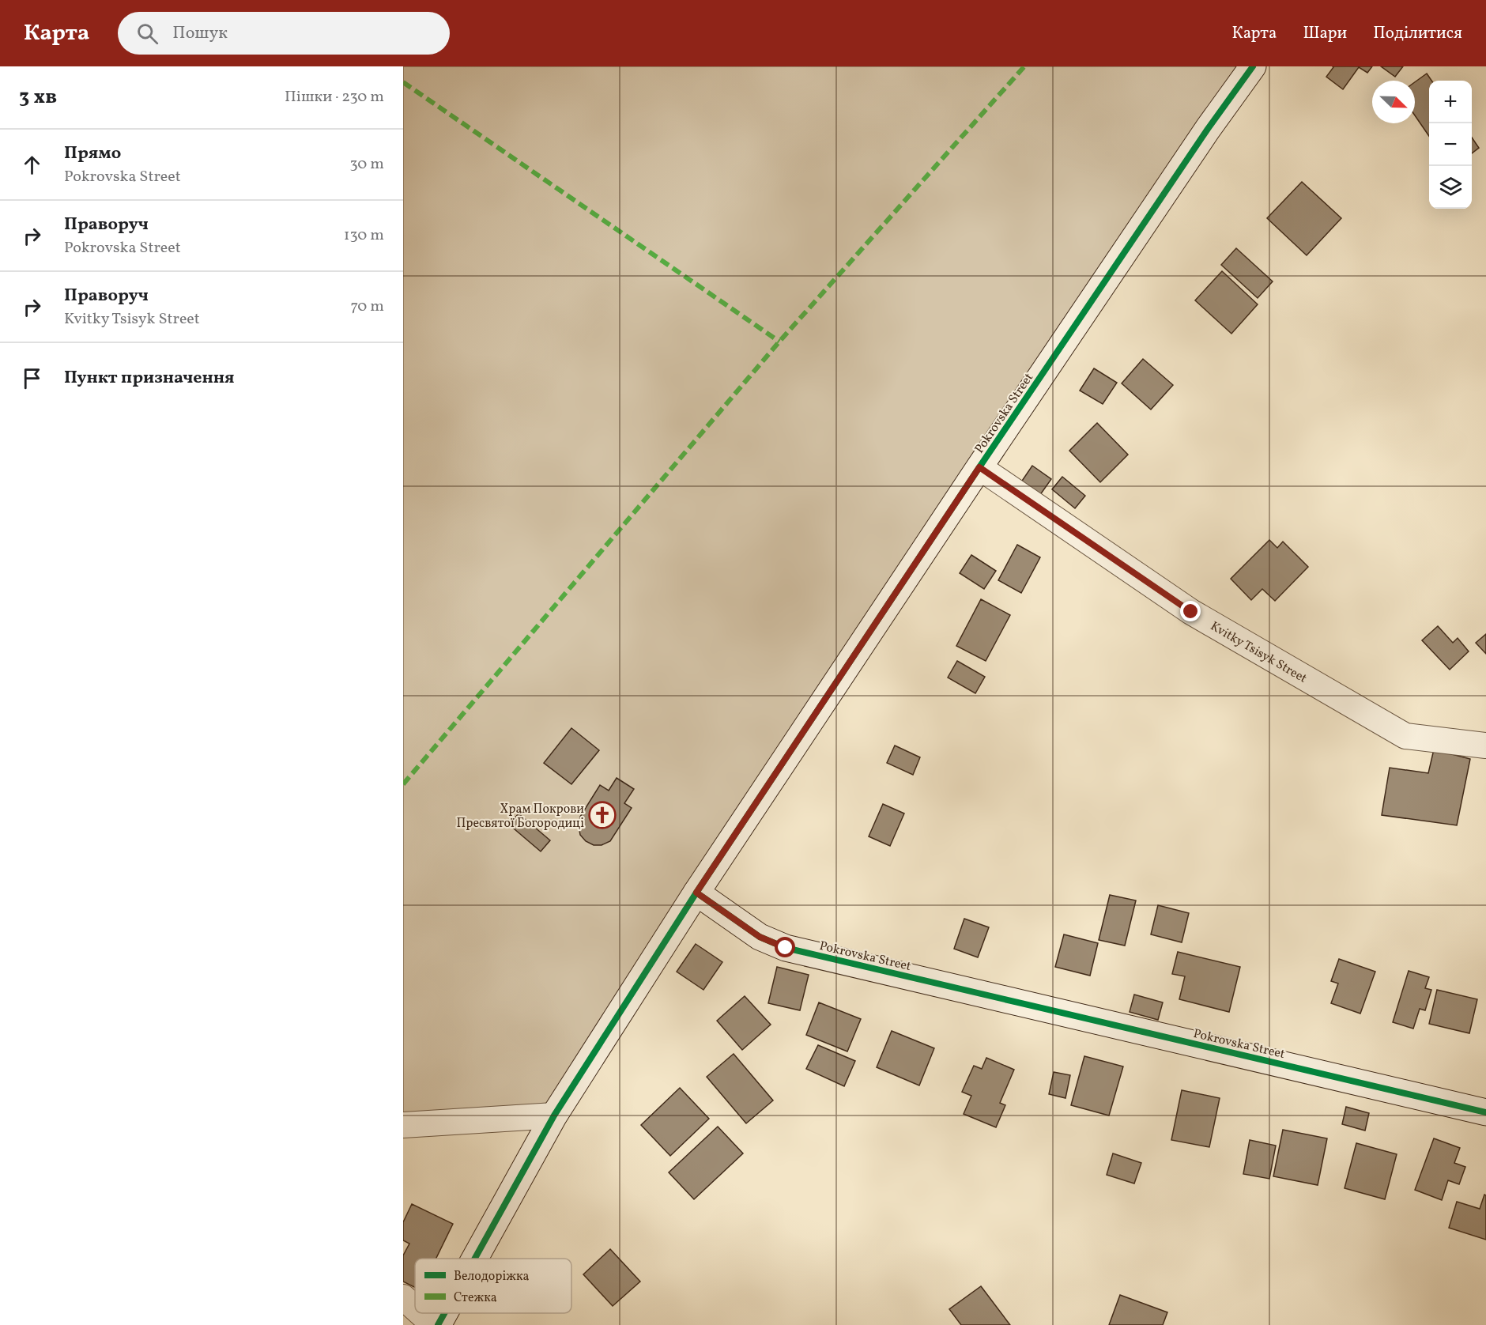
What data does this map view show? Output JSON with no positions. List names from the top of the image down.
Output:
{
  "streets": {
    "street": ["Pokrovska Street", "Kvitky Tsisyk Street"]
  },
  "crossings": [
    ["Pokrovska Street", "Kvitky Tsisyk Street"]
  ],
  "places": {
    "church": ["Храм Покрови Пресвятої Богородиці"]
  },
  "legend": ["Велодоріжка", "Стежка"],
  "north": "bottom right",
  "page": {
    "header": "Карта",
    "search": "Пошук",
    "nav": ["Карта", "Шари", "Поділитися"],
    "heading": ["3 хв", "Пішки · 230 m"],
    "map_buttons": ["+", "−"],
    "list": [
      ["Прямо", "Pokrovska Street", "30 m"],
      ["Праворуч", "Pokrovska Street", "130 m"],
      ["Праворуч", "Kvitky Tsisyk Street", "70 m"],
      "Пункт призначення"
    ]
  }
}
